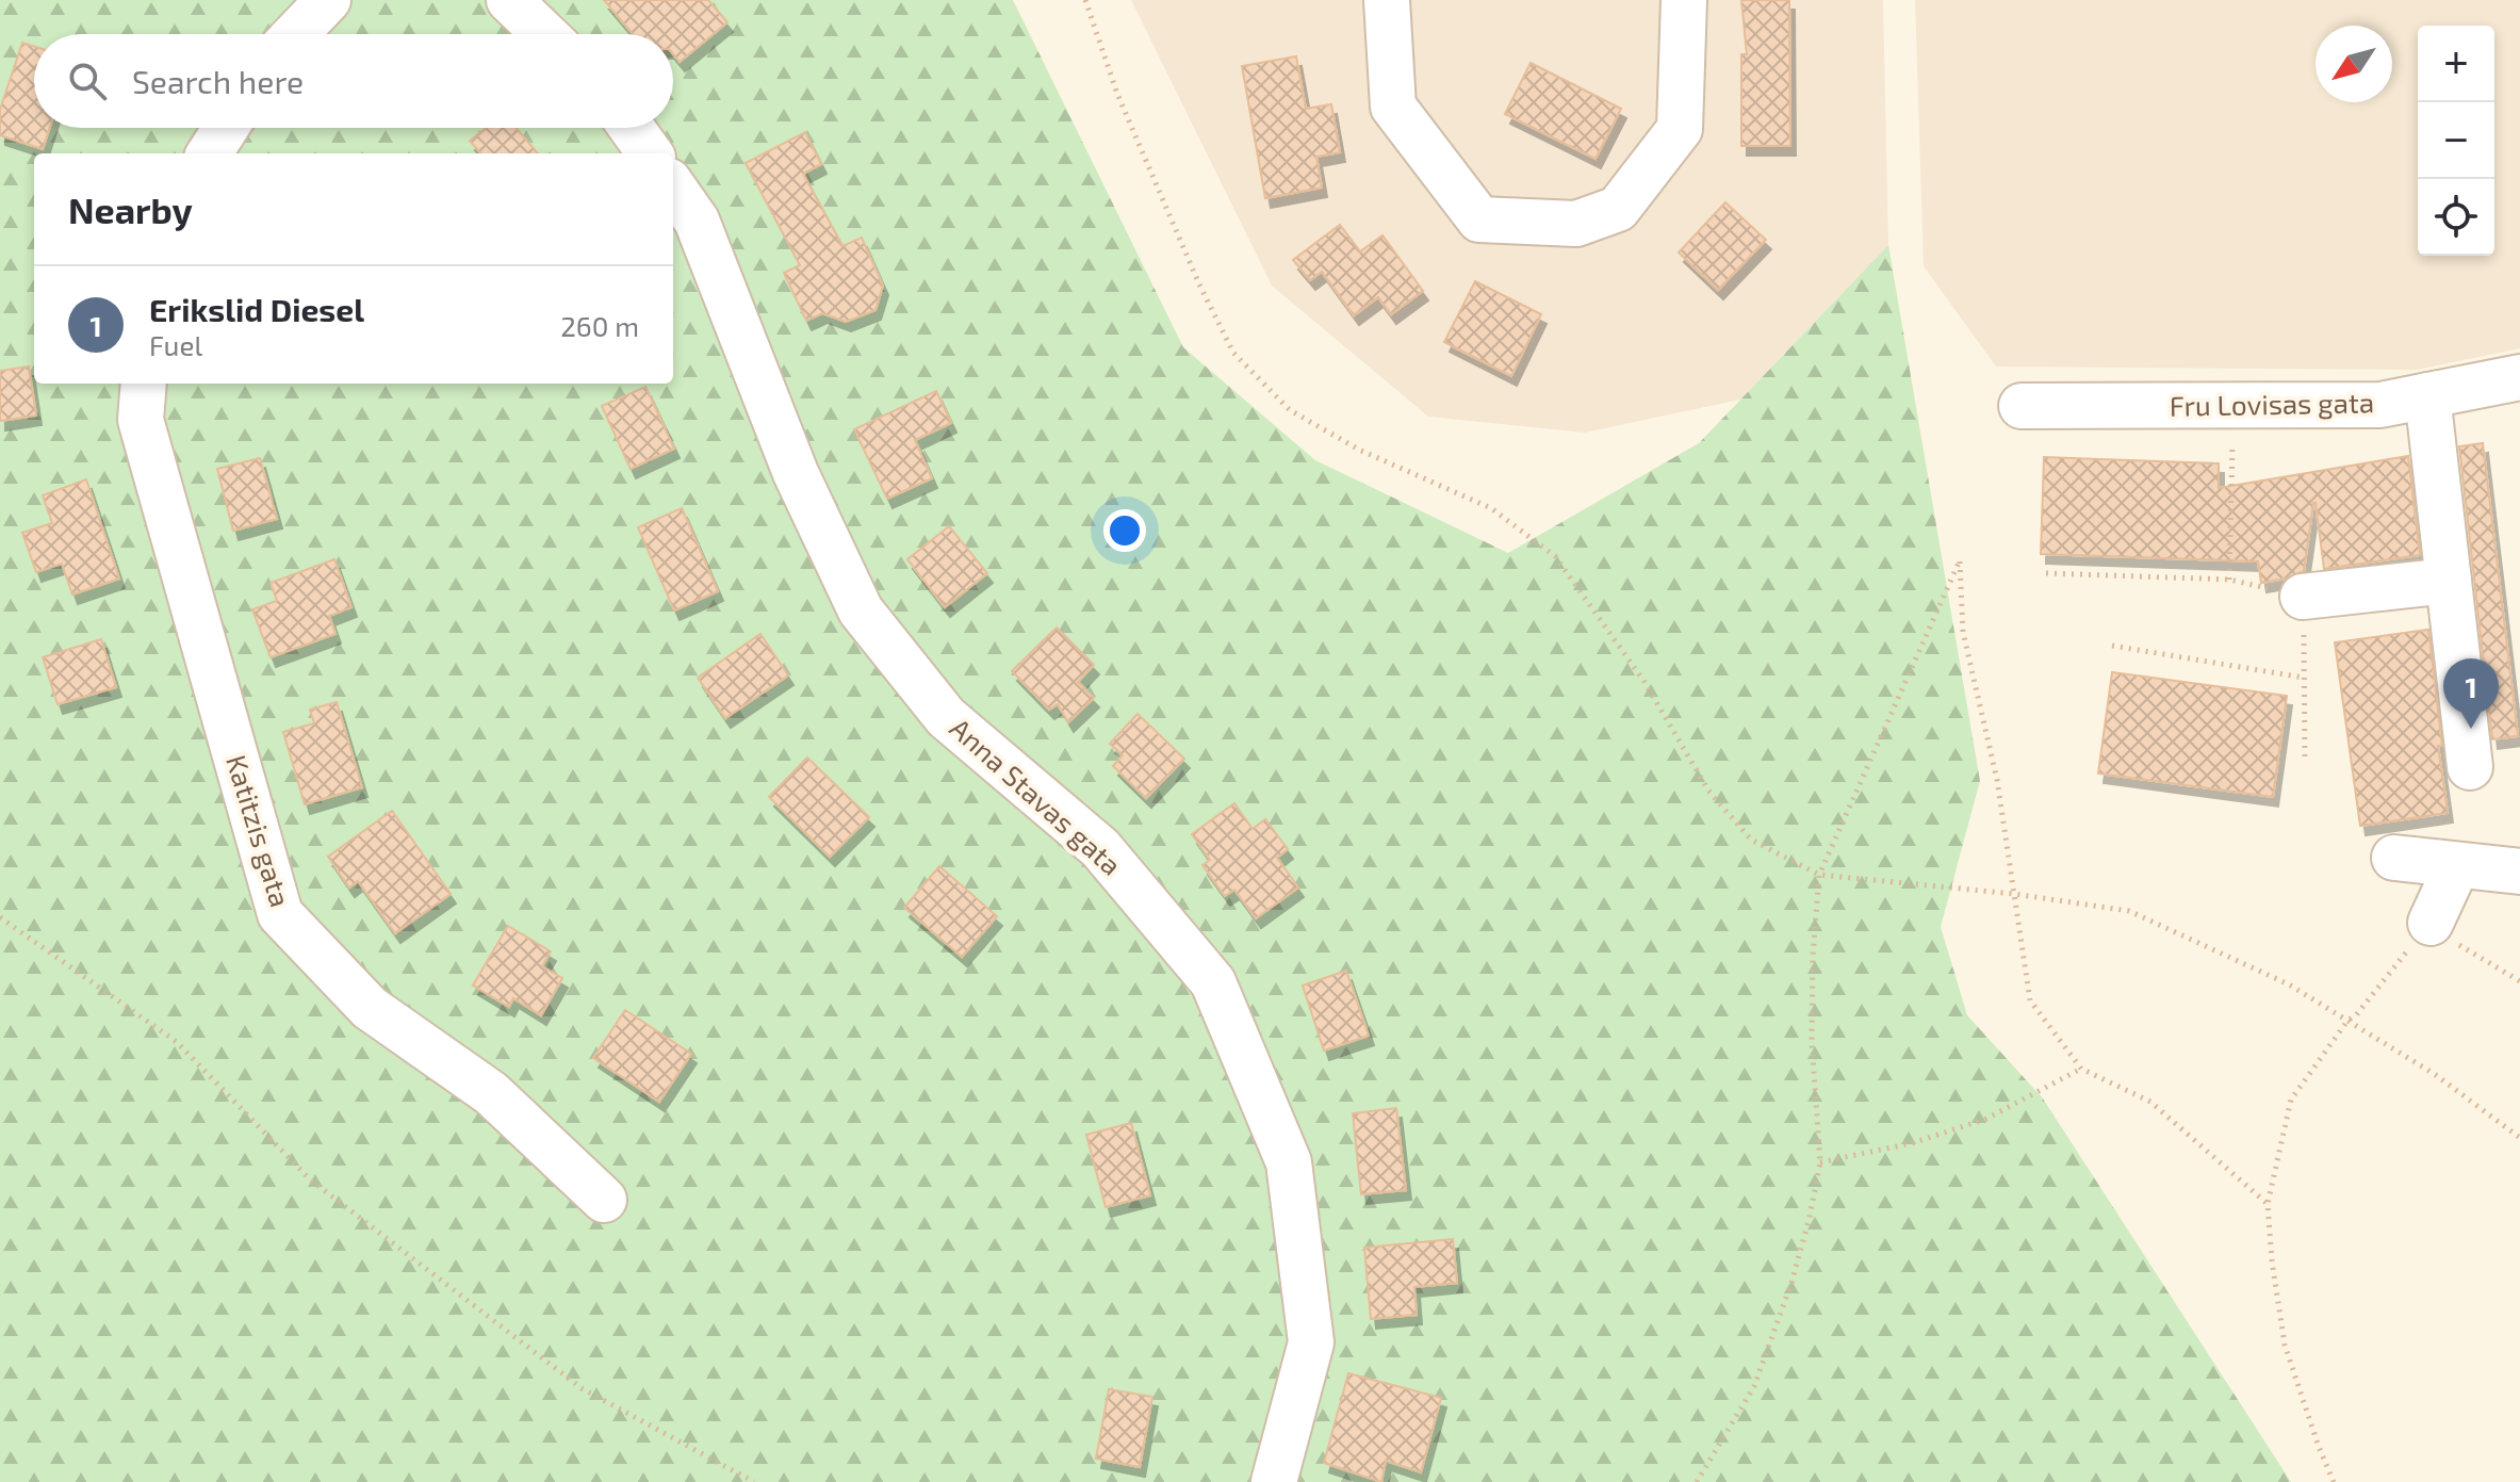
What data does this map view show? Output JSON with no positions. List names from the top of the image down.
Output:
{
  "streets": {
    "street": ["Fru Lovisas gata", "Anna Stavas gata", "Katitzis gata"]
  },
  "north": "bottom left",
  "page": {
    "map_buttons": ["+", "−"],
    "search": "Search here",
    "heading": "Nearby",
    "list": [
      {
        "mark": "1",
        "name": "Erikslid Diesel",
        "note": "Fuel",
        "value": "260 m"
      }
    ],
    "pins": "1"
  }
}
